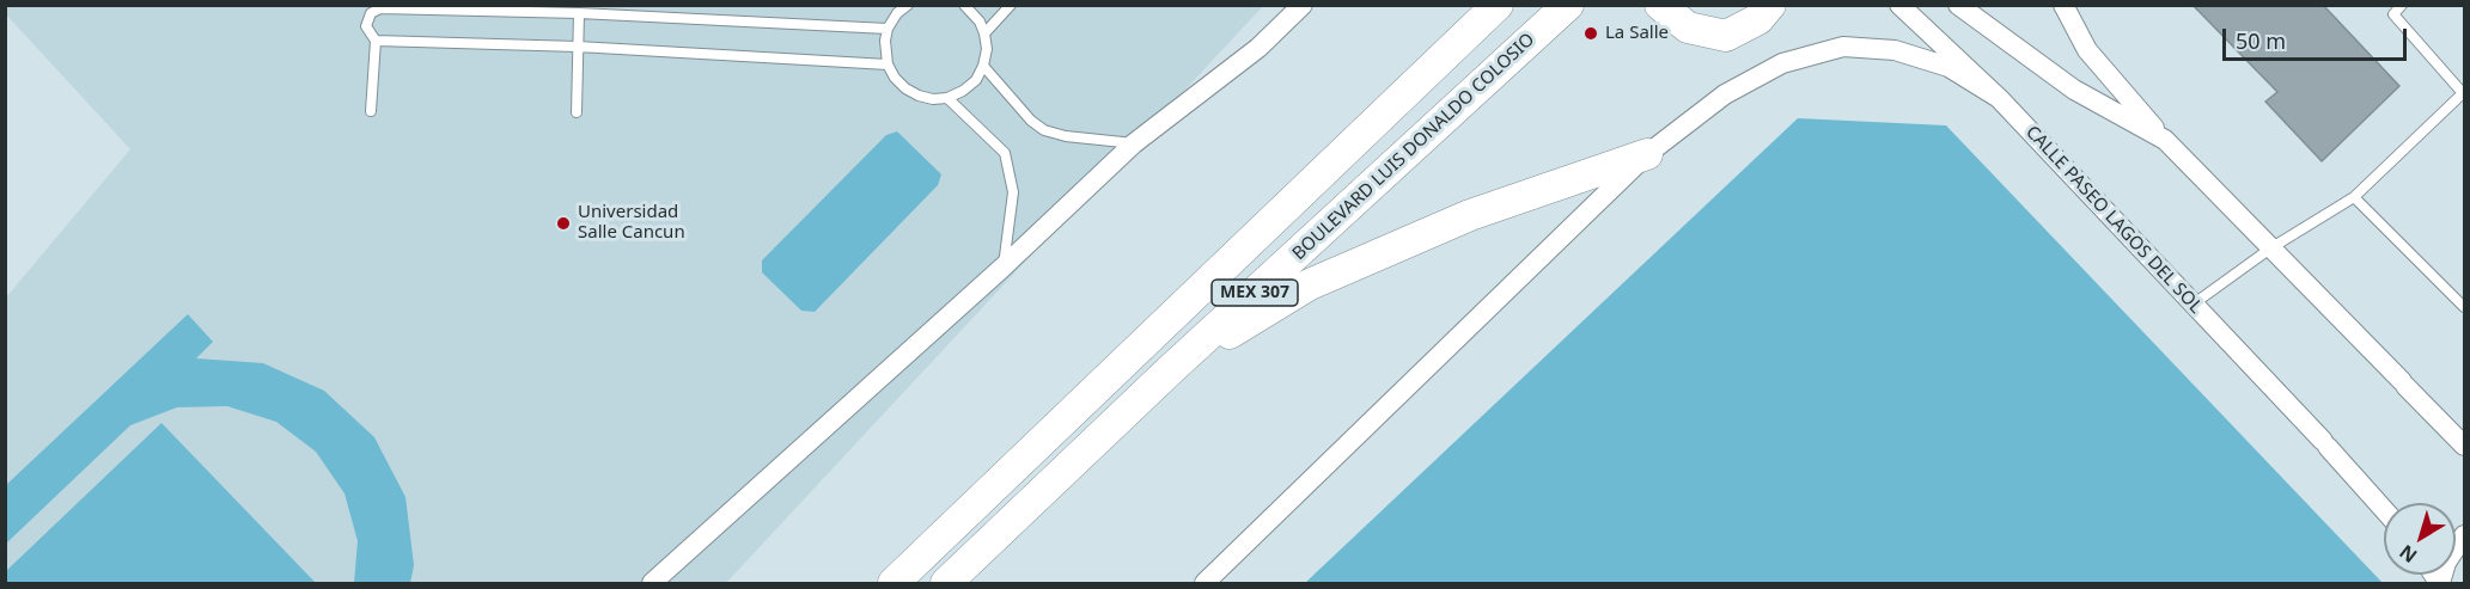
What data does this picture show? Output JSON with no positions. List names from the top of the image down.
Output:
{
  "streets": {
    "main road": ["BOULEVARD LUIS DONALDO COLOSIO", "MEX 307"],
    "street": ["CALLE PASEO LAGOS DEL SOL"]
  },
  "places": ["La Salle", "Universidad Salle Cancun"],
  "scale_bar": "50 m",
  "north": "bottom left"
}
